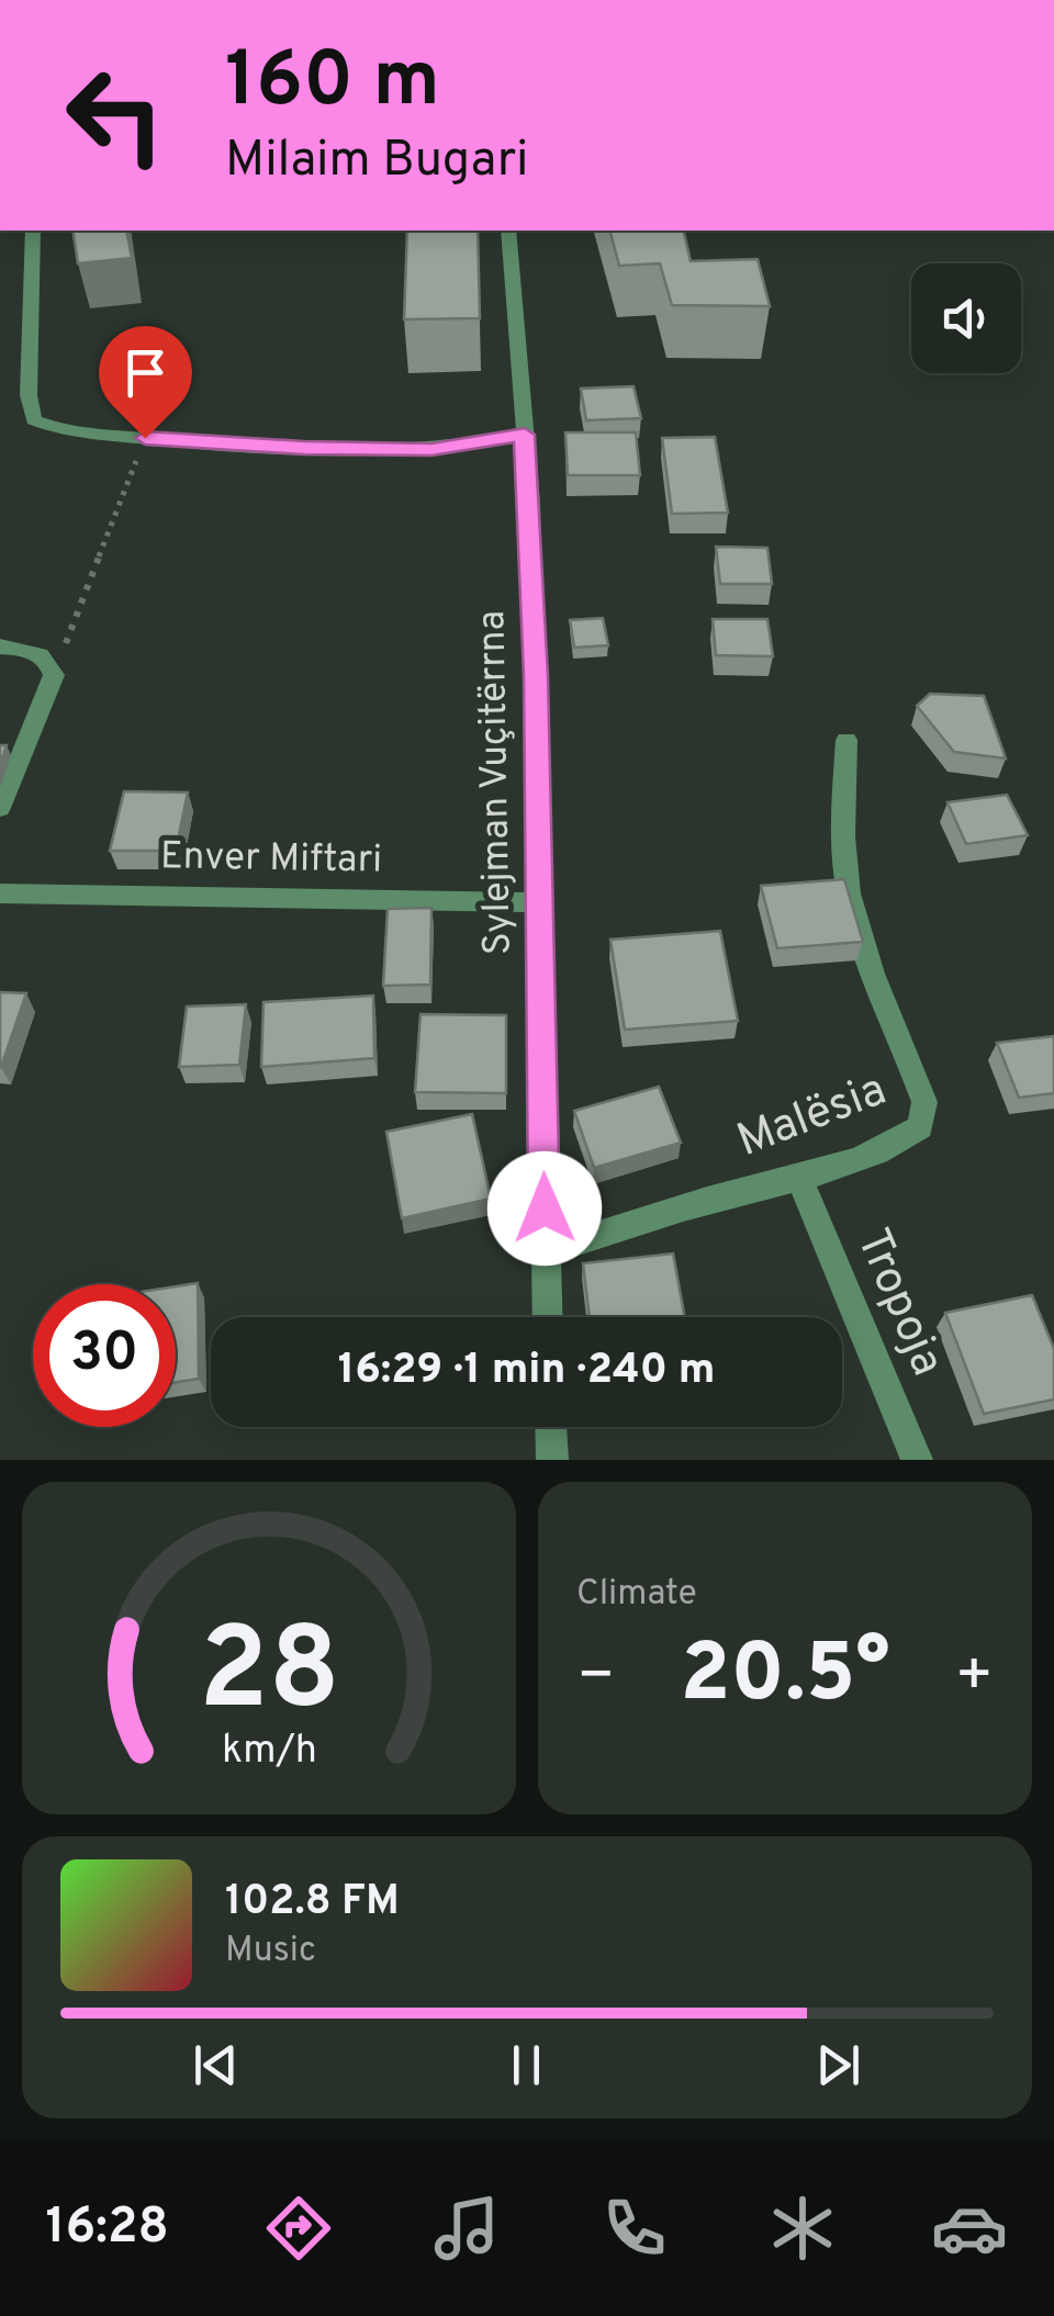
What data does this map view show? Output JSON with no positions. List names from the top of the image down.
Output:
{
  "streets": {
    "street": [
      "Sylejman Vuçitërrna",
      "Enver Miftari",
      "Malësia",
      "Tropoja"
    ]
  },
  "crossings": [
    ["Sylejman Vuçitërrna", "Enver Miftari"],
    ["Sylejman Vuçitërrna", "Malësia"],
    ["Malësia", "Tropoja"]
  ],
  "page": {
    "turn": ["160 m", "Milaim Bugari"],
    "limit": "30",
    "trip": "16:29 · 1 min · 240 m",
    "tile": "Climate",
    "heat": ["−", "20.5°", "+"],
    "song": ["102.8 FM", "Music"],
    "tabs": "16:28",
    "gauge": ["28", "km/h"]
  }
}
